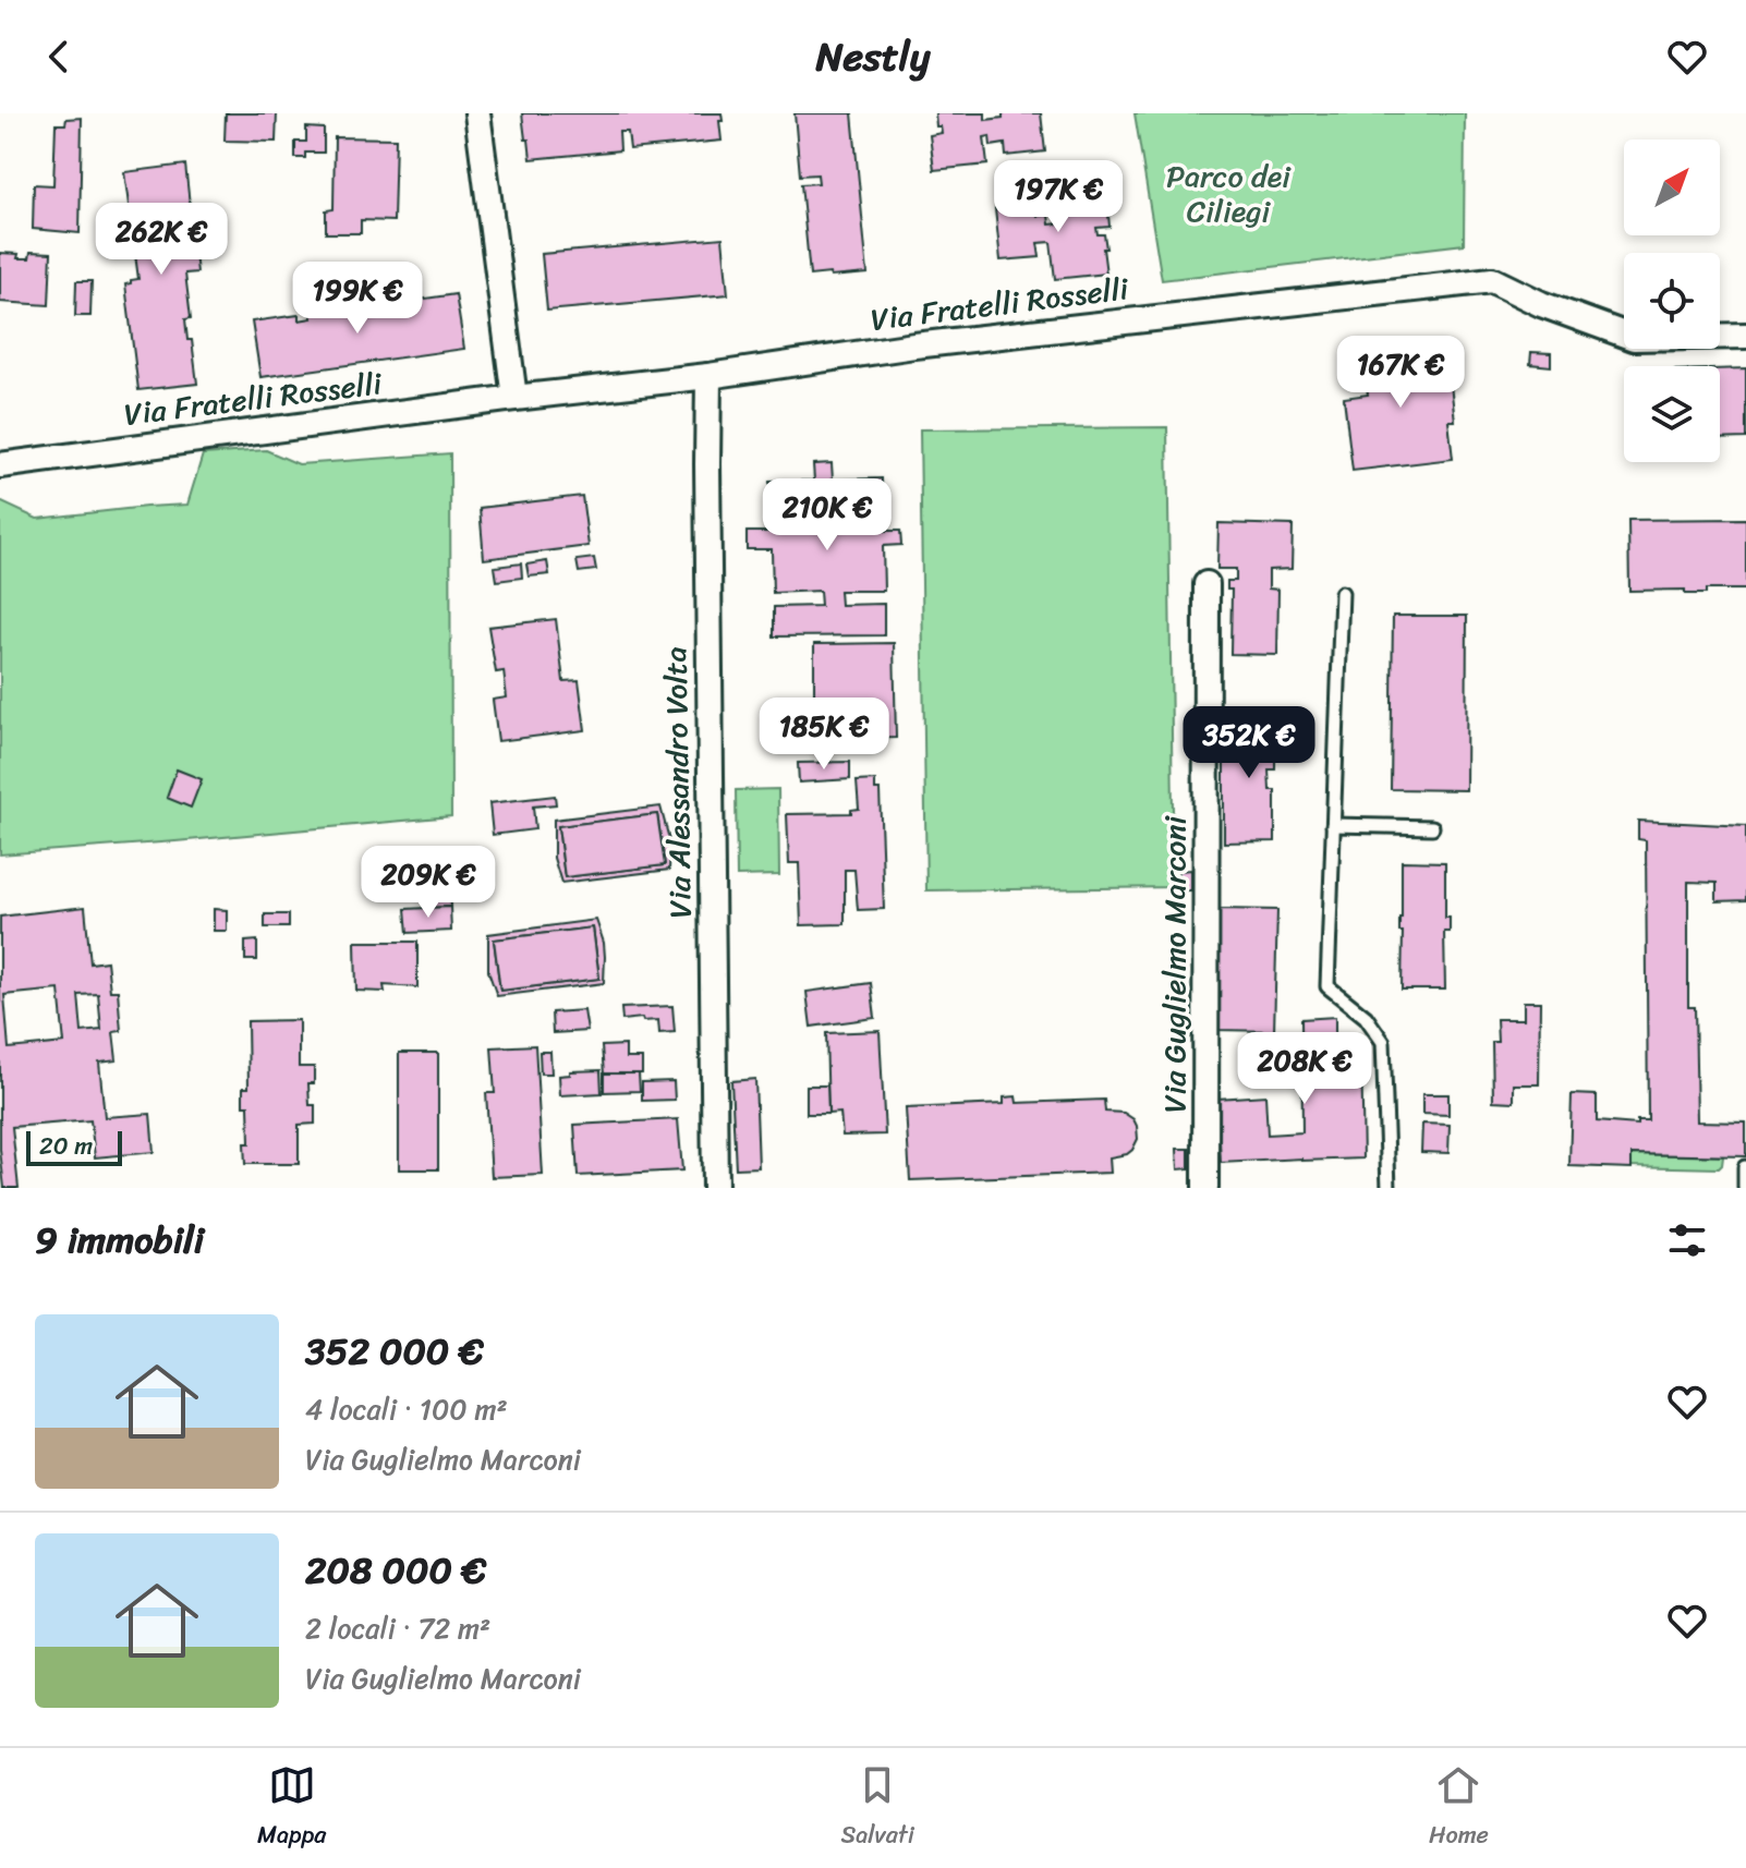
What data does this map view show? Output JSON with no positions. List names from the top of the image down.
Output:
{
  "streets": {
    "street": ["Via Fratelli Rosselli", "Via Alessandro Volta", "Via Guglielmo Marconi"]
  },
  "crossings": [
    ["Via Fratelli Rosselli", "Via Alessandro Volta"]
  ],
  "parks": ["Parco dei Ciliegi"],
  "scale_bar": "20 m",
  "north": "top right",
  "page": {
    "header": "Nestly",
    "price": [
      "197K €",
      "262K €",
      "199K €",
      "167K €",
      "210K €",
      "185K €",
      "352K €",
      "209K €",
      "208K €"
    ],
    "scale": "20 m",
    "heading": "9 immobili",
    "list": [
      {
        "name": "352 000 €",
        "note": "4 locali · 100 m² · Via Guglielmo Marconi"
      },
      {
        "name": "208 000 €",
        "note": "2 locali · 72 m² · Via Guglielmo Marconi"
      }
    ],
    "tabs": ["Mappa", "Salvati", "Home"]
  }
}
